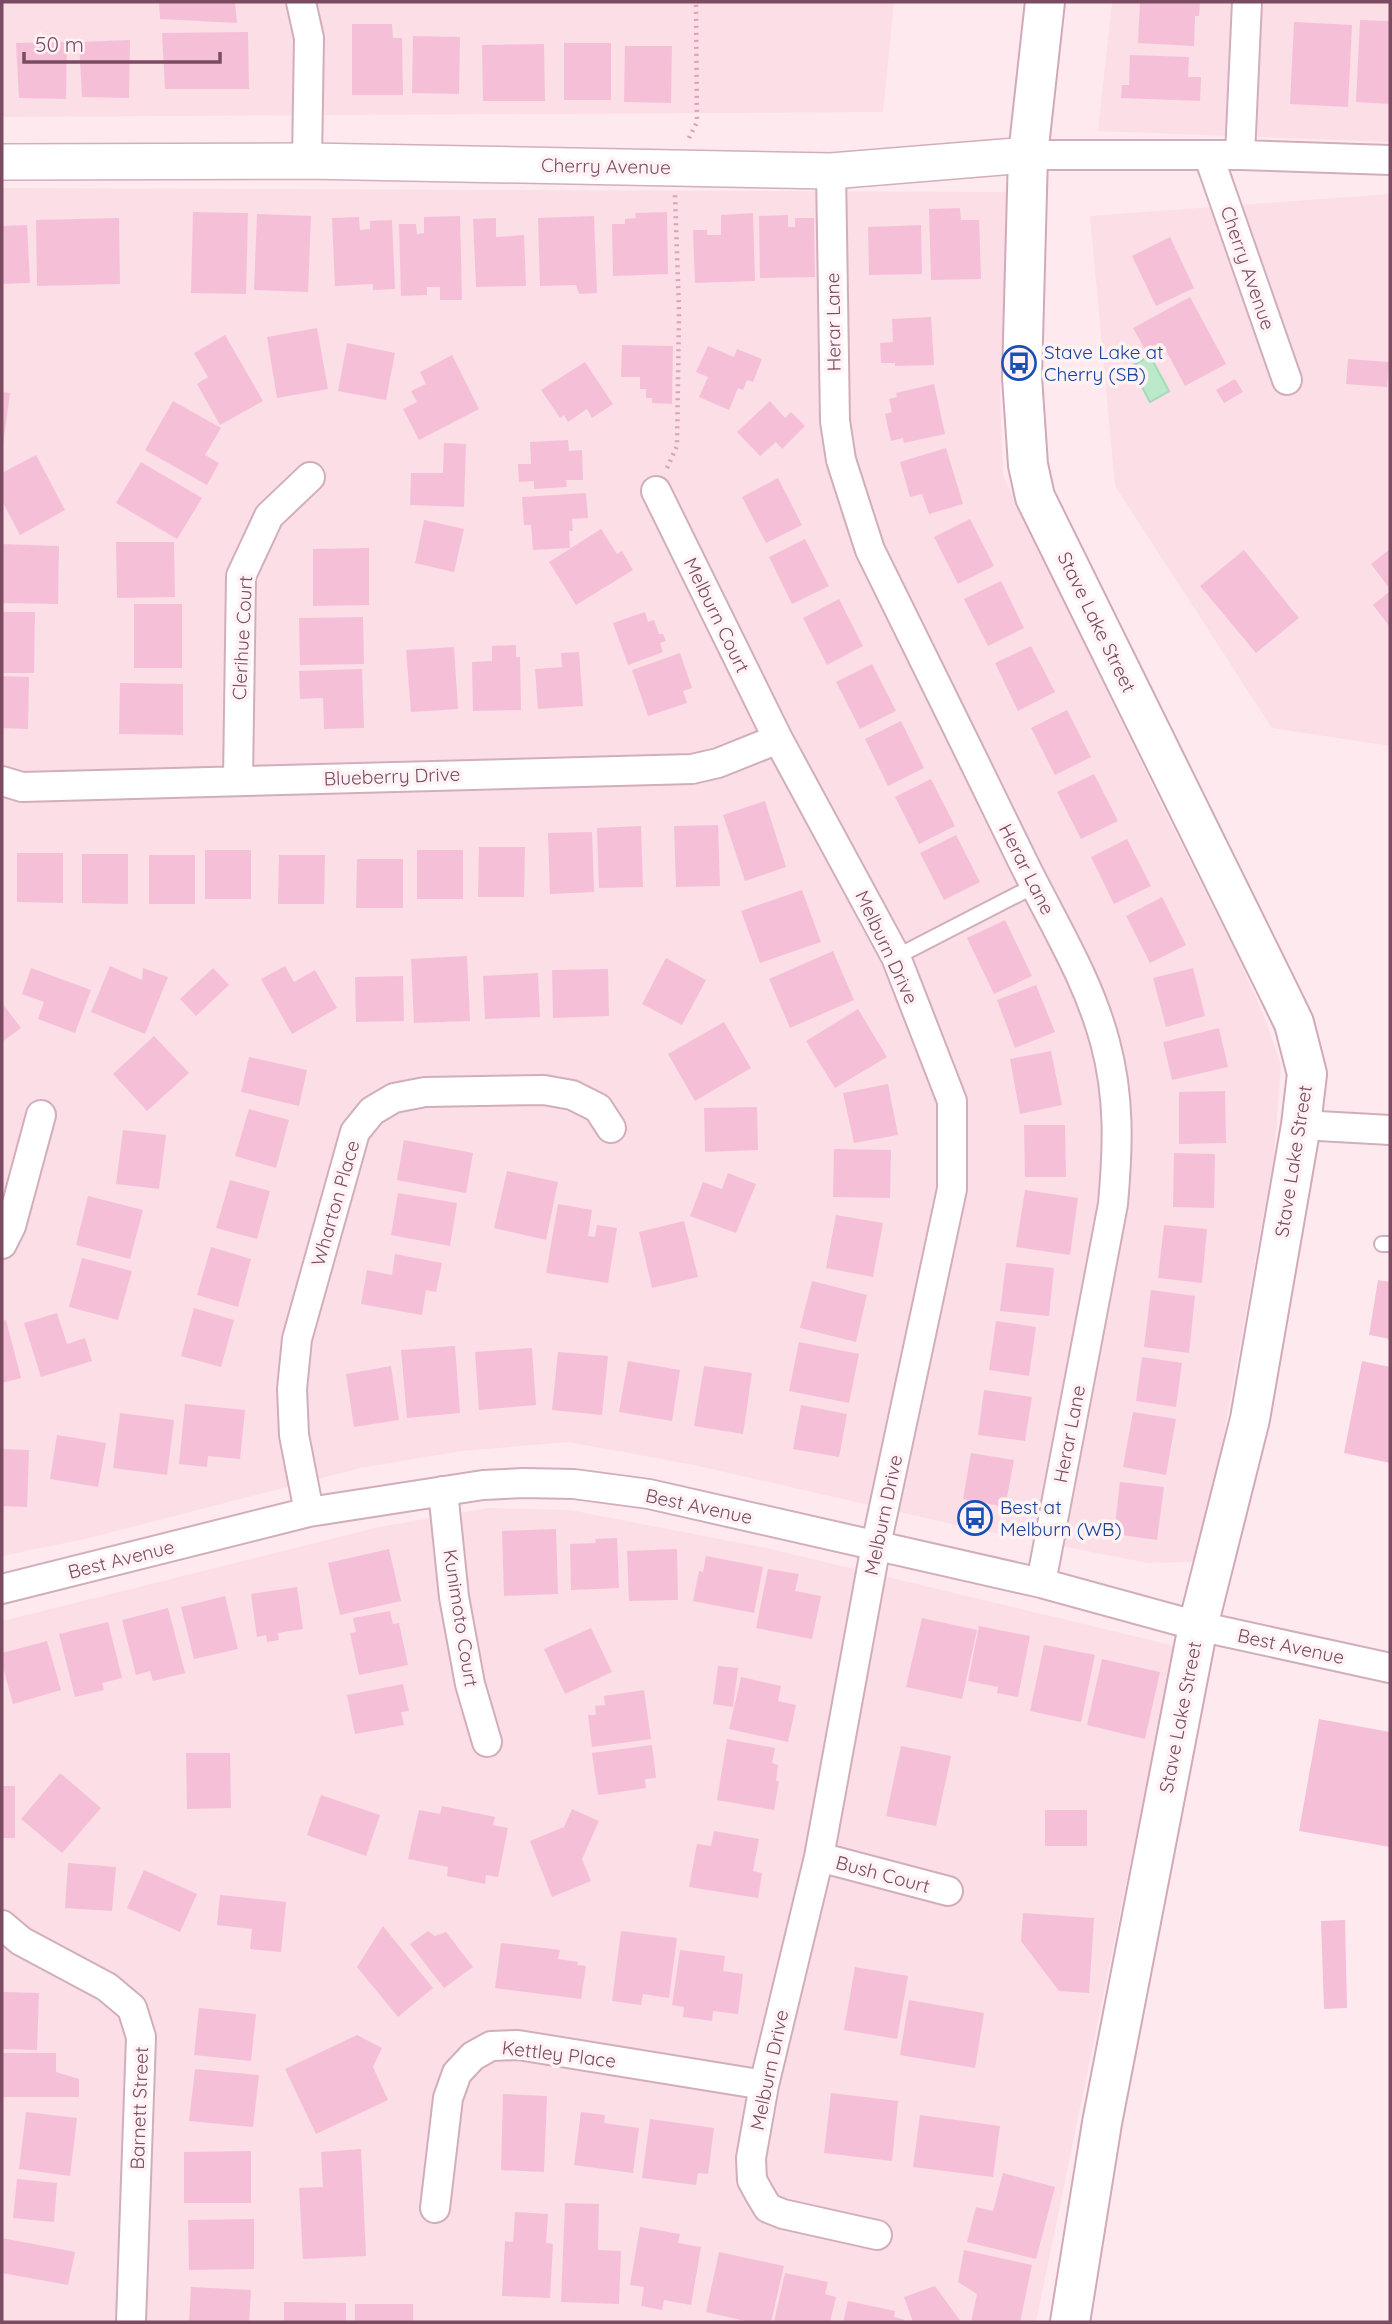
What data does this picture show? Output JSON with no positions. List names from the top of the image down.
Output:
{
  "streets": {
    "main road": ["Stave Lake Street"],
    "street": [
      "Cherry Avenue",
      "Herar Lane",
      "Melburn Court",
      "Clerihue Court",
      "Blueberry Drive",
      "Melburn Drive",
      "Wharton Place",
      "Best Avenue",
      "Kunimoto Court",
      "Bush Court",
      "Kettley Place",
      "Barnett Street"
    ]
  },
  "crossings": [
    ["Cherry Avenue", "Herar Lane"],
    ["Cherry Avenue", "Stave Lake Street"],
    ["Herar Lane", "Best Avenue"],
    ["Melburn Court", "Blueberry Drive"],
    ["Melburn Court", "Melburn Drive"],
    ["Stave Lake Street", "Best Avenue"],
    ["Clerihue Court", "Blueberry Drive"],
    ["Blueberry Drive", "Melburn Drive"],
    ["Melburn Drive", "Best Avenue"],
    ["Melburn Drive", "Bush Court"],
    ["Melburn Drive", "Kettley Place"],
    ["Wharton Place", "Best Avenue"],
    ["Best Avenue", "Kunimoto Court"]
  ],
  "places": {
    "bus stop": ["Stave Lake at Cherry (SB)", "Best at Melburn (WB)"]
  },
  "scale_bar": "50 m"
}
